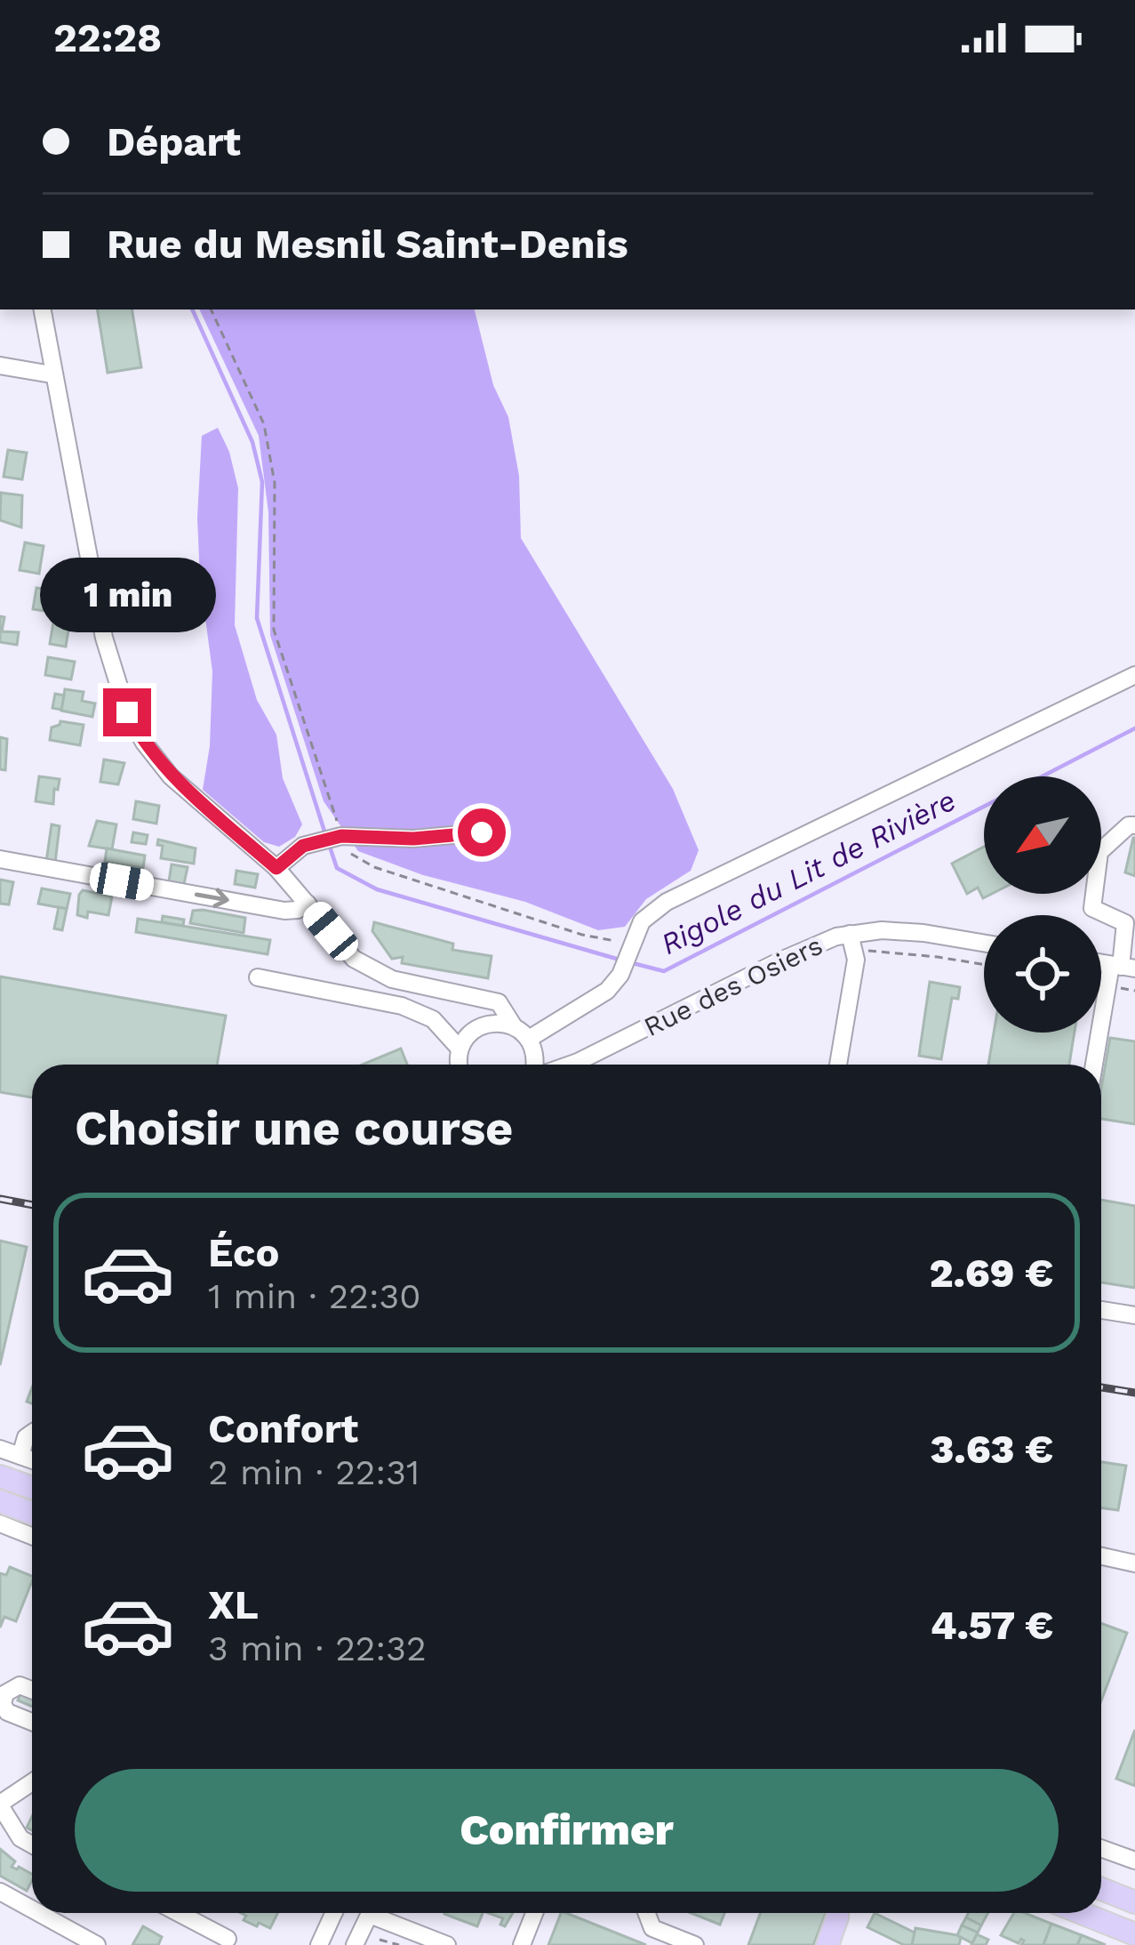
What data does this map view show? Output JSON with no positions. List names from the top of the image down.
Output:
{
  "streets": {
    "street": ["Rue des Osiers"]
  },
  "water": ["Rigole du Lit de Rivière"],
  "north": "bottom left",
  "page": {
    "status": "22:28",
    "banner": ["Départ", "Rue du Mesnil Saint-Denis"],
    "bubble": "1 min",
    "heading": "Choisir une course",
    "list": [
      {
        "name": "Éco",
        "note": "1 min · 22:30",
        "value": "2.69 €"
      },
      {
        "name": "Confort",
        "note": "2 min · 22:31",
        "value": "3.63 €"
      },
      {
        "name": "XL",
        "note": "3 min · 22:32",
        "value": "4.57 €"
      }
    ],
    "buttons": "Confirmer"
  }
}
